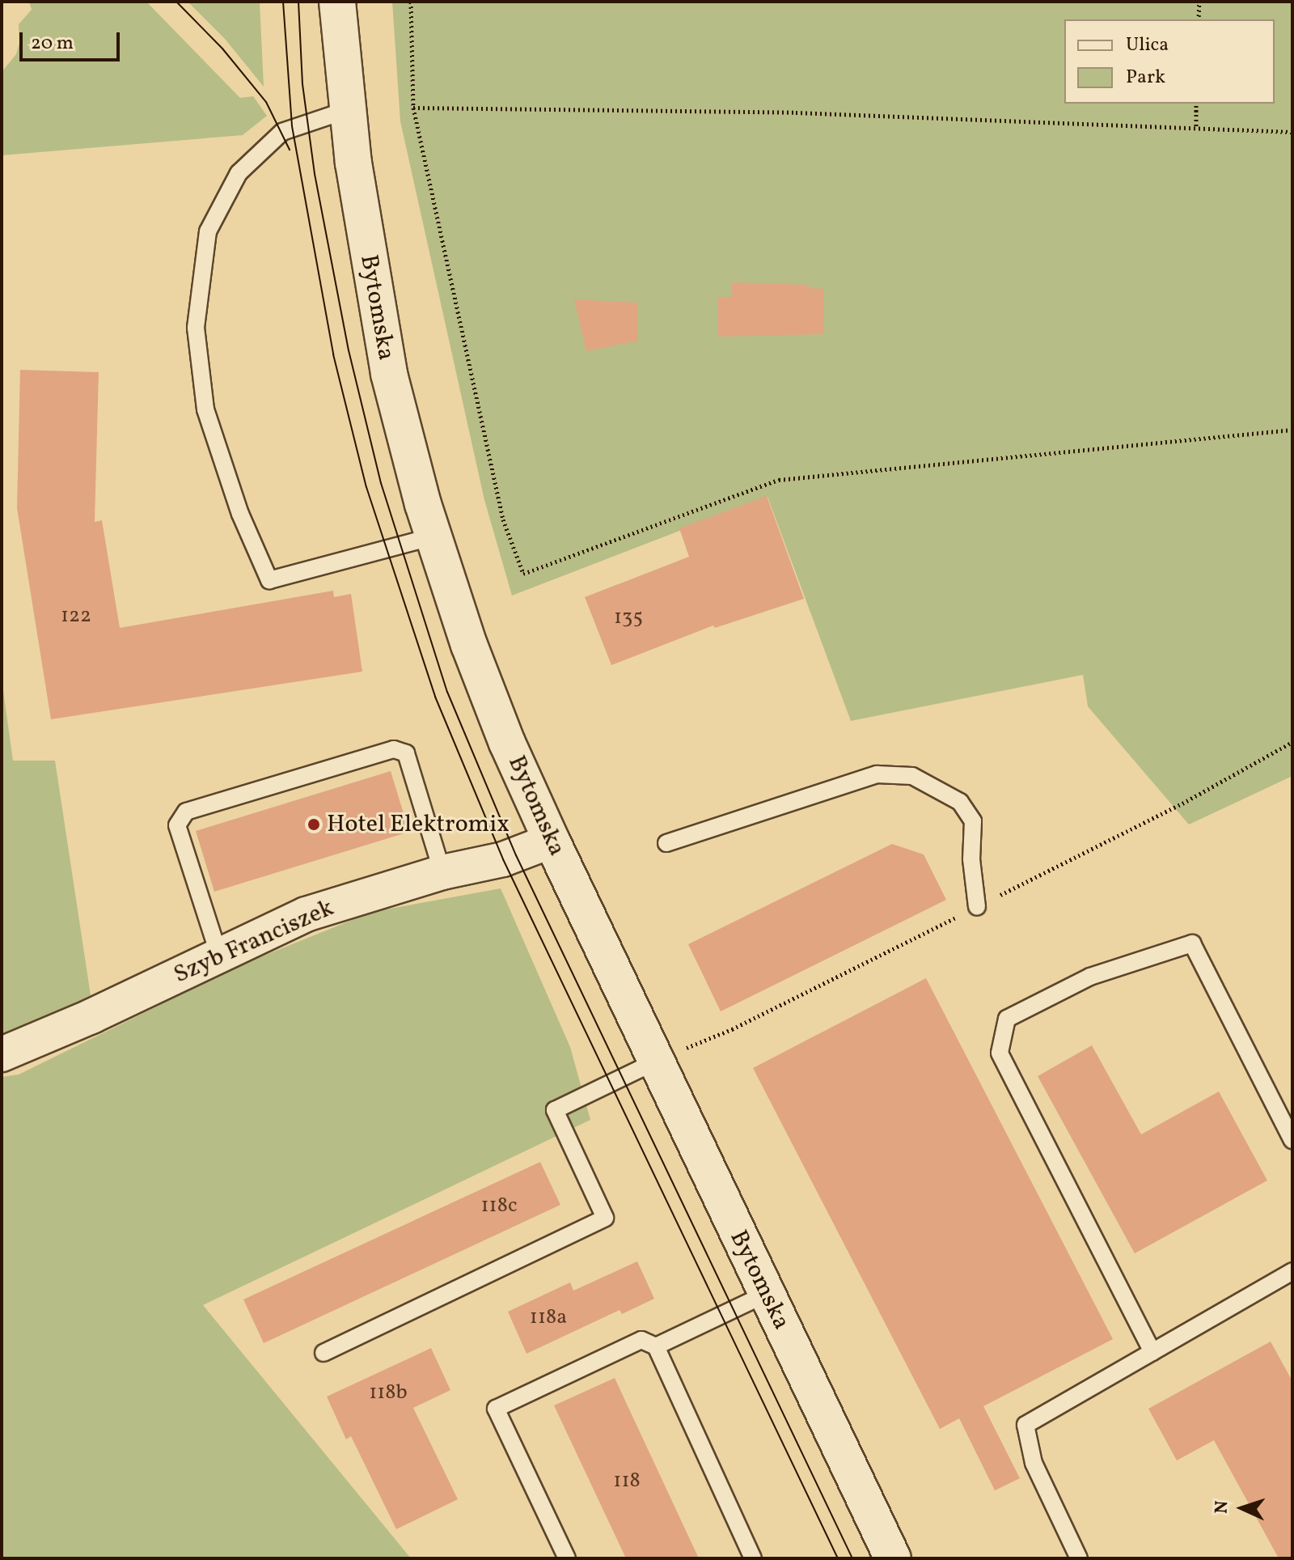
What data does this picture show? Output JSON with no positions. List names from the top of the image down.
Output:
{
  "streets": {
    "street": ["Bytomska", "Szyb Franciszek"]
  },
  "crossings": [
    ["Bytomska", "Szyb Franciszek"]
  ],
  "places": ["Hotel Elektromix"],
  "house_numbers": [
    "122",
    "135",
    "118c",
    "118a",
    "118b",
    "118"
  ],
  "legend": ["Ulica", "Park"],
  "scale_bar": "20 m",
  "north": "left"
}
